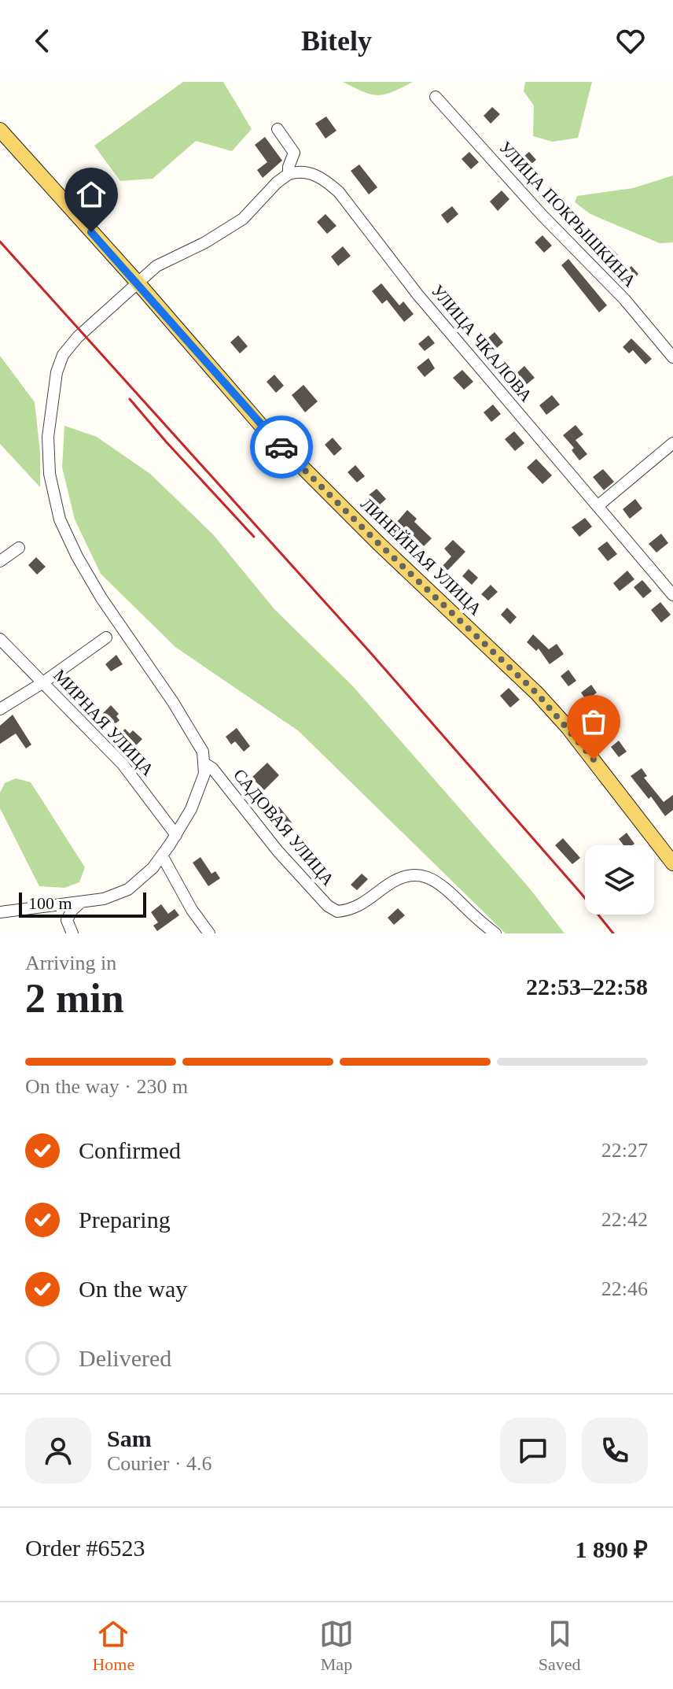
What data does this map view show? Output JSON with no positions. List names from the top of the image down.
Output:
{
  "streets": {
    "main road": ["ЛИНЕЙНАЯ УЛИЦА"],
    "street": [
      "УЛИЦА ПОКРЫШКИНА",
      "УЛИЦА ЧКАЛОВА",
      "МИРНАЯ УЛИЦА",
      "САДОВАЯ УЛИЦА"
    ]
  },
  "scale_bar": "100 m",
  "page": {
    "header": "Bitely",
    "scale": "100 m",
    "heading": ["2 min", "Arriving in", "22:53–22:58"],
    "panel": [
      "Sam",
      "Courier · 4.6",
      "Order #6523",
      "1 890 ₽"
    ],
    "bar": "On the way · 230 m",
    "list": [
      ["Confirmed", "22:27"],
      ["Preparing", "22:42"],
      ["On the way", "22:46"],
      "Delivered"
    ],
    "tabs": ["Home", "Map", "Saved"]
  }
}
